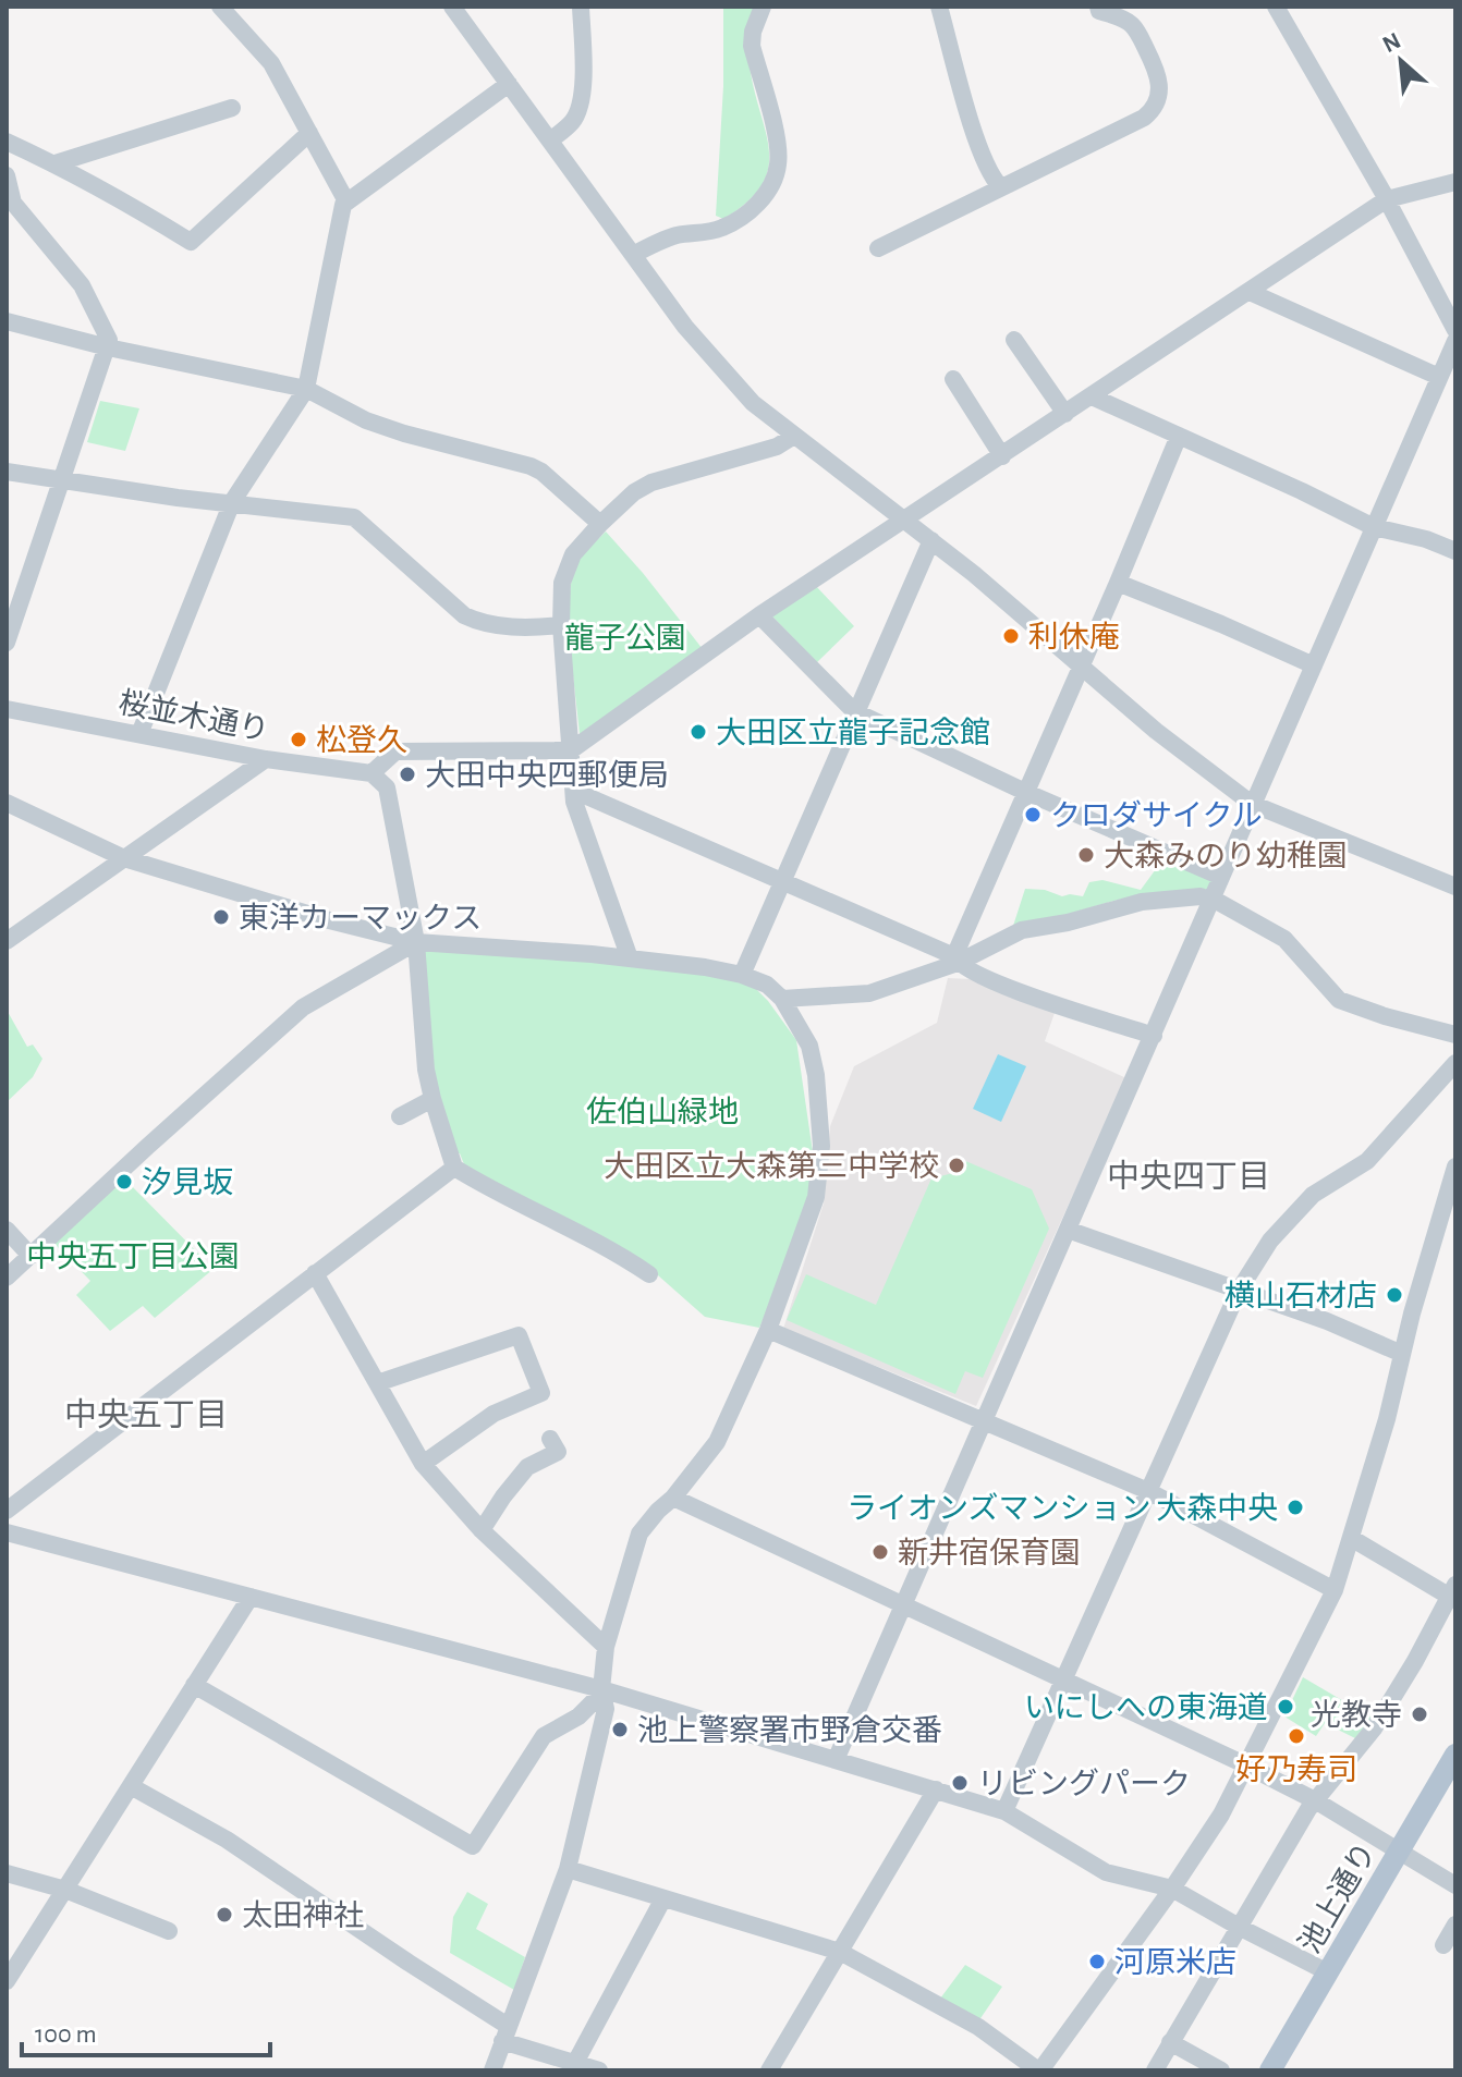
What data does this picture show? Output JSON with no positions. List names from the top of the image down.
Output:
{
  "streets": {
    "main road": ["池上通り"],
    "street": ["桜並木通り"]
  },
  "districts": ["中央四丁目", "中央五丁目"],
  "parks": ["龍子公園", "佐伯山緑地", "中央五丁目公園"],
  "places": [
    "利休庵",
    "大田区立龍子記念館",
    "松登久",
    "大田中央四郵便局",
    "クロダサイクル",
    "大森みのり幼稚園",
    "東洋カーマックス",
    "大田区立大森第三中学校",
    "汐見坂",
    "横山石材店",
    "ライオンズマンション 大森中央",
    "新井宿保育園",
    "いにしへの東海道",
    "光教寺",
    "池上警察署市野倉交番",
    "好乃寿司",
    "リビングパーク",
    "太田神社",
    "河原米店"
  ],
  "scale_bar": "100 m",
  "north": "top left"
}
